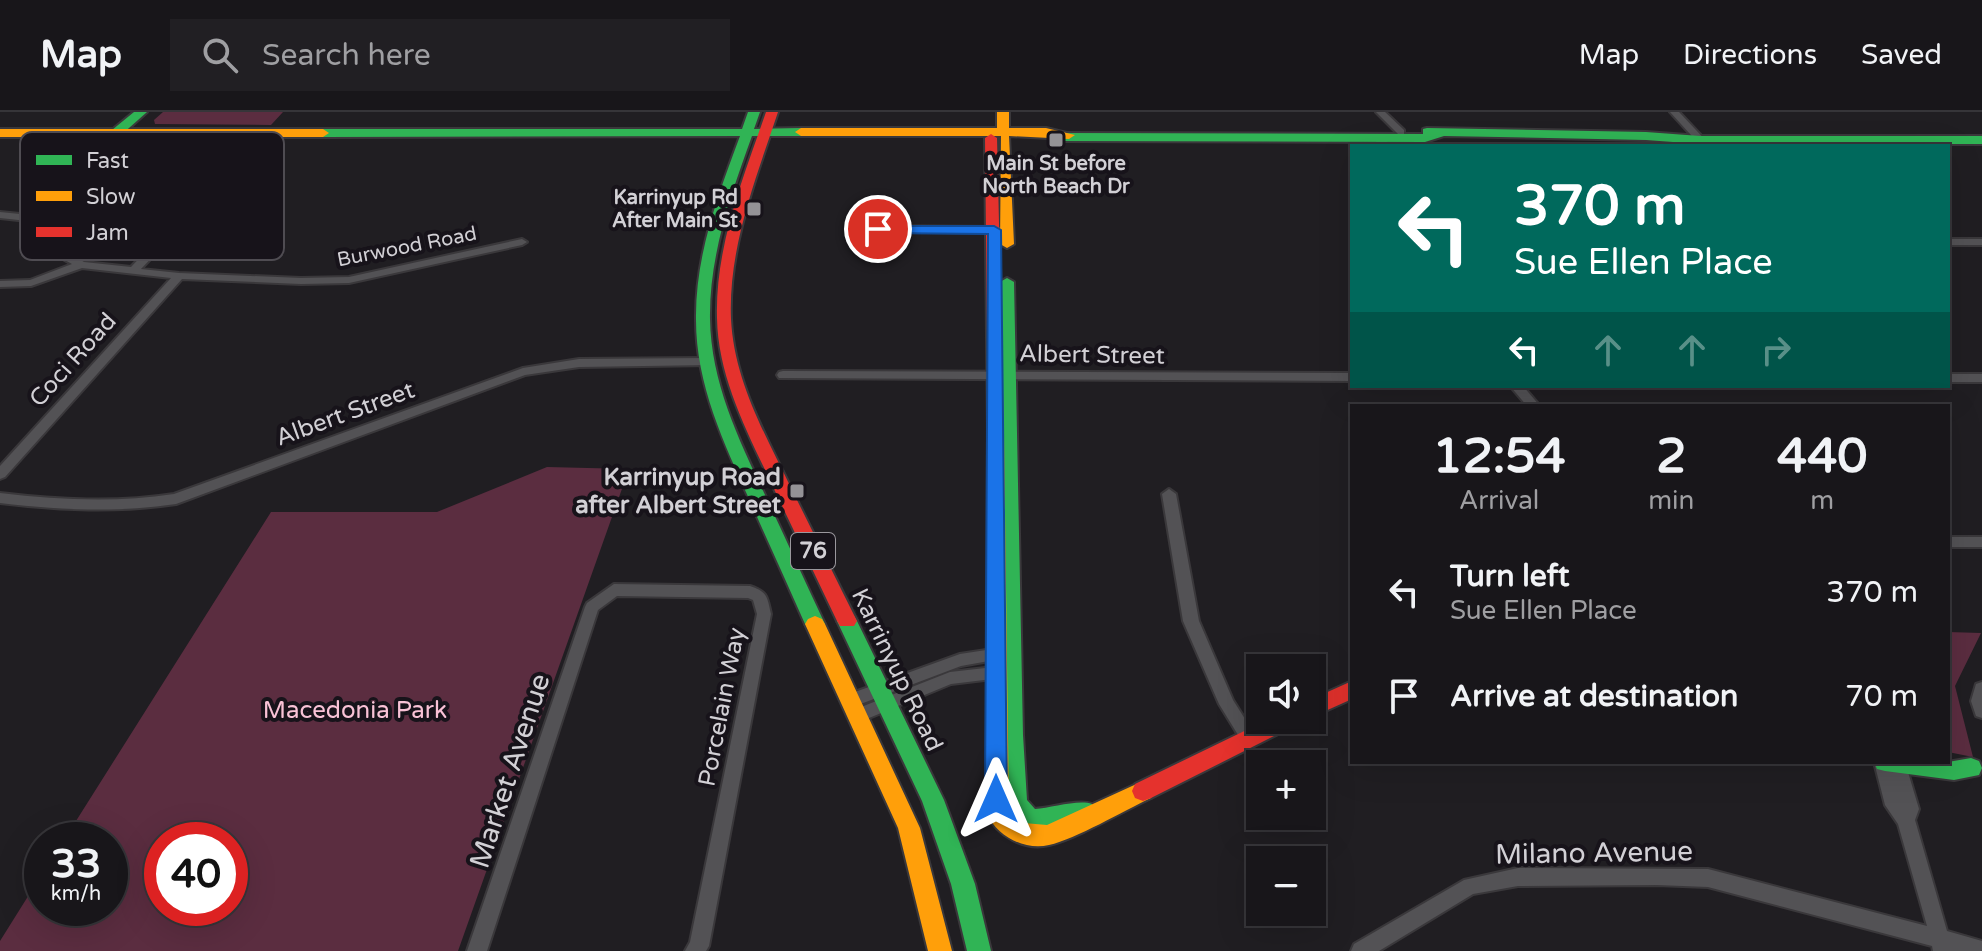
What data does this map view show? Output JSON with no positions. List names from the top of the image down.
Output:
{
  "streets": {
    "main road": ["76", "Karrinyup Road"],
    "street": [
      "Burwood Road",
      "Albert Street",
      "Coci Road",
      "Porcelain Way",
      "Market Avenue",
      "Milano Avenue"
    ]
  },
  "crossings": [
    ["Burwood Road", "Coci Road"],
    ["Albert Street", "76"],
    ["76", "Karrinyup Road"],
    ["Porcelain Way", "Market Avenue"]
  ],
  "parks": ["Macedonia Park"],
  "places": {
    "transit": ["Main St before North Beach Dr", "Karrinyup Rd After Main St", "Karrinyup Road after Albert Street"]
  },
  "legend": ["Fast", "Slow", "Jam"],
  "page": {
    "header": "Map",
    "search": "Search here",
    "nav": ["Map", "Directions", "Saved"],
    "turn": ["370 m", "Sue Ellen Place"],
    "eta": [
      "12:54",
      "Arrival",
      "2",
      "min",
      "440",
      "m"
    ],
    "list": [
      {
        "name": "Turn left",
        "note": "Sue Ellen Place",
        "value": "370 m"
      },
      {
        "name": "Arrive at destination",
        "value": "70 m"
      }
    ],
    "map_buttons": ["+", "−"],
    "speed": "33 km/h",
    "limit": "40"
  }
}
